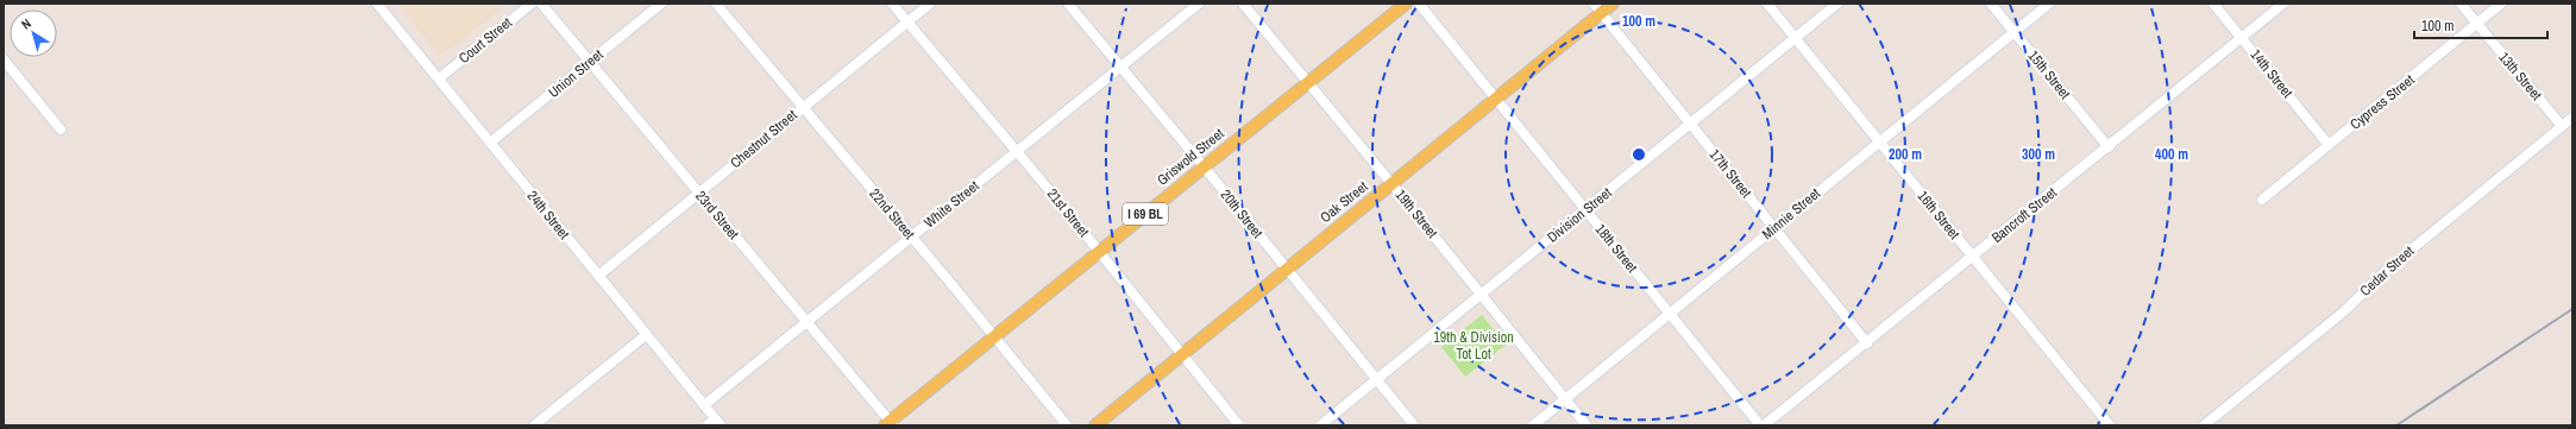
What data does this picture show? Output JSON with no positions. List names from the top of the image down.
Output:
{
  "streets": {
    "main road": ["Griswold Street", "Oak Street", "I 69 BL"],
    "street": [
      "Court Street",
      "Union Street",
      "14th Street",
      "15th Street",
      "13th Street",
      "Cypress Street",
      "Chestnut Street",
      "17th Street",
      "White Street",
      "21st Street",
      "22nd Street",
      "20th Street",
      "19th Street",
      "Minnie Street",
      "24th Street",
      "23rd Street",
      "Division Street",
      "16th Street",
      "Bancroft Street",
      "18th Street",
      "Cedar Street"
    ]
  },
  "crossings": [
    ["Court Street", "24th Street"],
    ["Union Street", "24th Street"],
    ["Union Street", "23rd Street"],
    ["14th Street", "Cypress Street"],
    ["14th Street", "Bancroft Street"],
    ["15th Street", "Minnie Street"],
    ["15th Street", "Bancroft Street"],
    ["13th Street", "Cypress Street"],
    ["13th Street", "Cedar Street"],
    ["Chestnut Street", "21st Street"],
    ["Chestnut Street", "22nd Street"],
    ["Chestnut Street", "24th Street"],
    ["Chestnut Street", "23rd Street"],
    ["Griswold Street", "21st Street"],
    ["Griswold Street", "22nd Street"],
    ["Griswold Street", "20th Street"],
    ["Griswold Street", "19th Street"],
    ["Griswold Street", "23rd Street"],
    ["17th Street", "Oak Street"],
    ["17th Street", "Minnie Street"],
    ["17th Street", "Division Street"],
    ["17th Street", "Bancroft Street"],
    ["Oak Street", "21st Street"],
    ["Oak Street", "20th Street"],
    ["Oak Street", "19th Street"],
    ["Oak Street", "18th Street"],
    ["White Street", "21st Street"],
    ["White Street", "22nd Street"],
    ["White Street", "20th Street"],
    ["White Street", "24th Street"],
    ["White Street", "23rd Street"],
    ["20th Street", "Division Street"],
    ["19th Street", "Minnie Street"],
    ["19th Street", "Division Street"],
    ["Minnie Street", "16th Street"],
    ["Minnie Street", "18th Street"],
    ["Division Street", "16th Street"],
    ["Division Street", "18th Street"],
    ["16th Street", "Bancroft Street"]
  ],
  "parks": ["19th & Division Tot Lot"],
  "scale_bar": "100 m",
  "north": "top left",
  "rings": [
    "100 m",
    "200 m",
    "300 m",
    "400 m"
  ]
}
